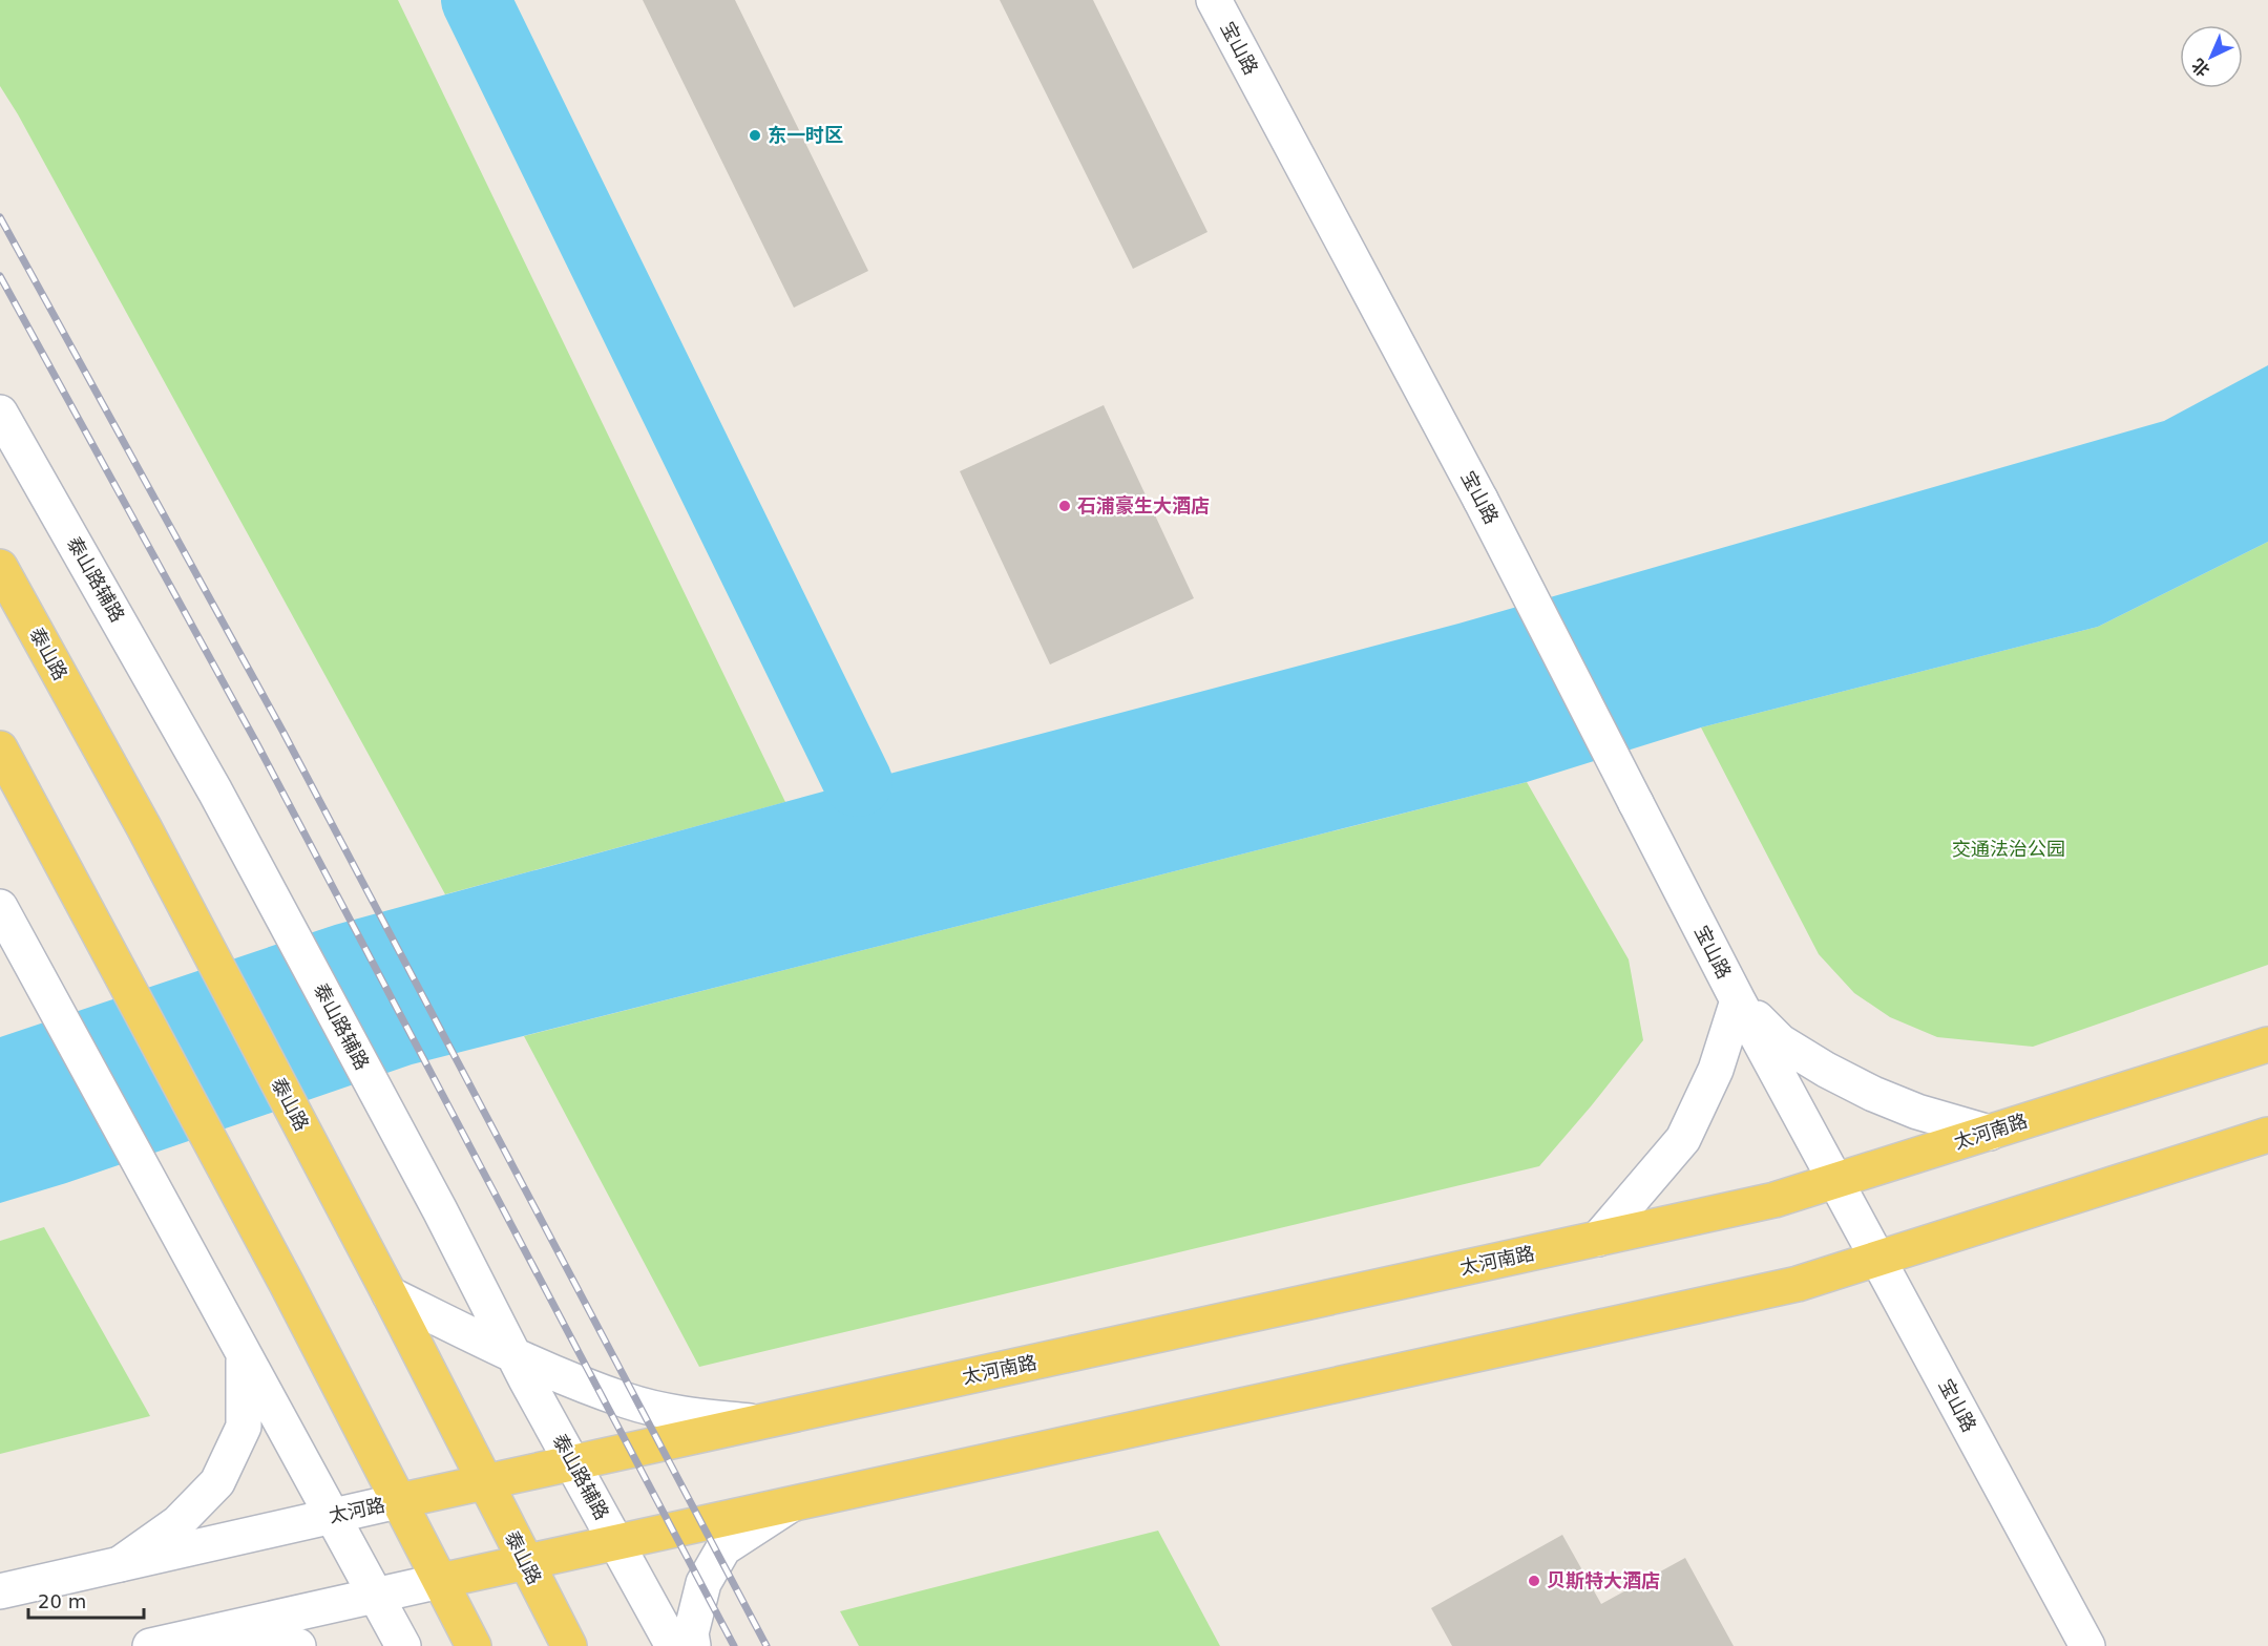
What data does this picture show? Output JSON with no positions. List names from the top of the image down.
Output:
{
  "streets": {
    "main road": ["泰山路", "太河南路", "太河路"],
    "street": ["宝山路", "泰山路辅路"]
  },
  "crossings": [
    ["宝山路", "太河南路"],
    ["泰山路辅路", "太河路"],
    ["泰山路", "太河路"],
    ["太河南路", "太河路"]
  ],
  "parks": ["交通法治公园"],
  "places": ["东一时区", "石浦豪生大酒店", "贝斯特大酒店"],
  "scale_bar": "20 m",
  "north": "bottom left"
}
